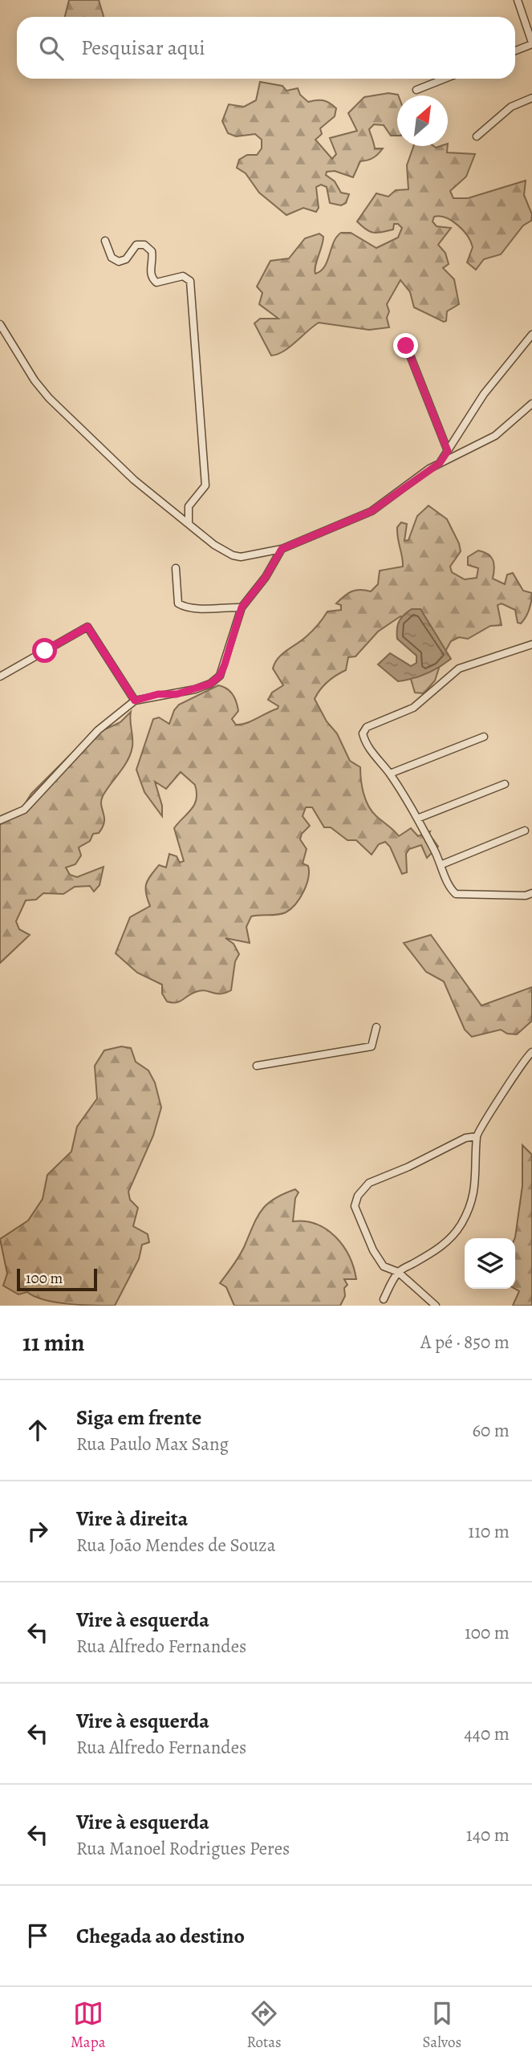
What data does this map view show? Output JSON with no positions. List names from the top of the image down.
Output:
{
  "scale_bar": "100 m",
  "north": "top right",
  "page": {
    "search": "Pesquisar aqui",
    "scale": "100 m",
    "heading": ["11 min", "A pé · 850 m"],
    "list": [
      ["Siga em frente", "Rua Paulo Max Sang", "60 m"],
      ["Vire à direita", "Rua João Mendes de Souza", "110 m"],
      ["Vire à esquerda", "Rua Alfredo Fernandes", "100 m"],
      ["Vire à esquerda", "Rua Alfredo Fernandes", "440 m"],
      ["Vire à esquerda", "Rua Manoel Rodrigues Peres", "140 m"],
      "Chegada ao destino"
    ],
    "nav": ["Mapa", "Rotas", "Salvos"]
  }
}
